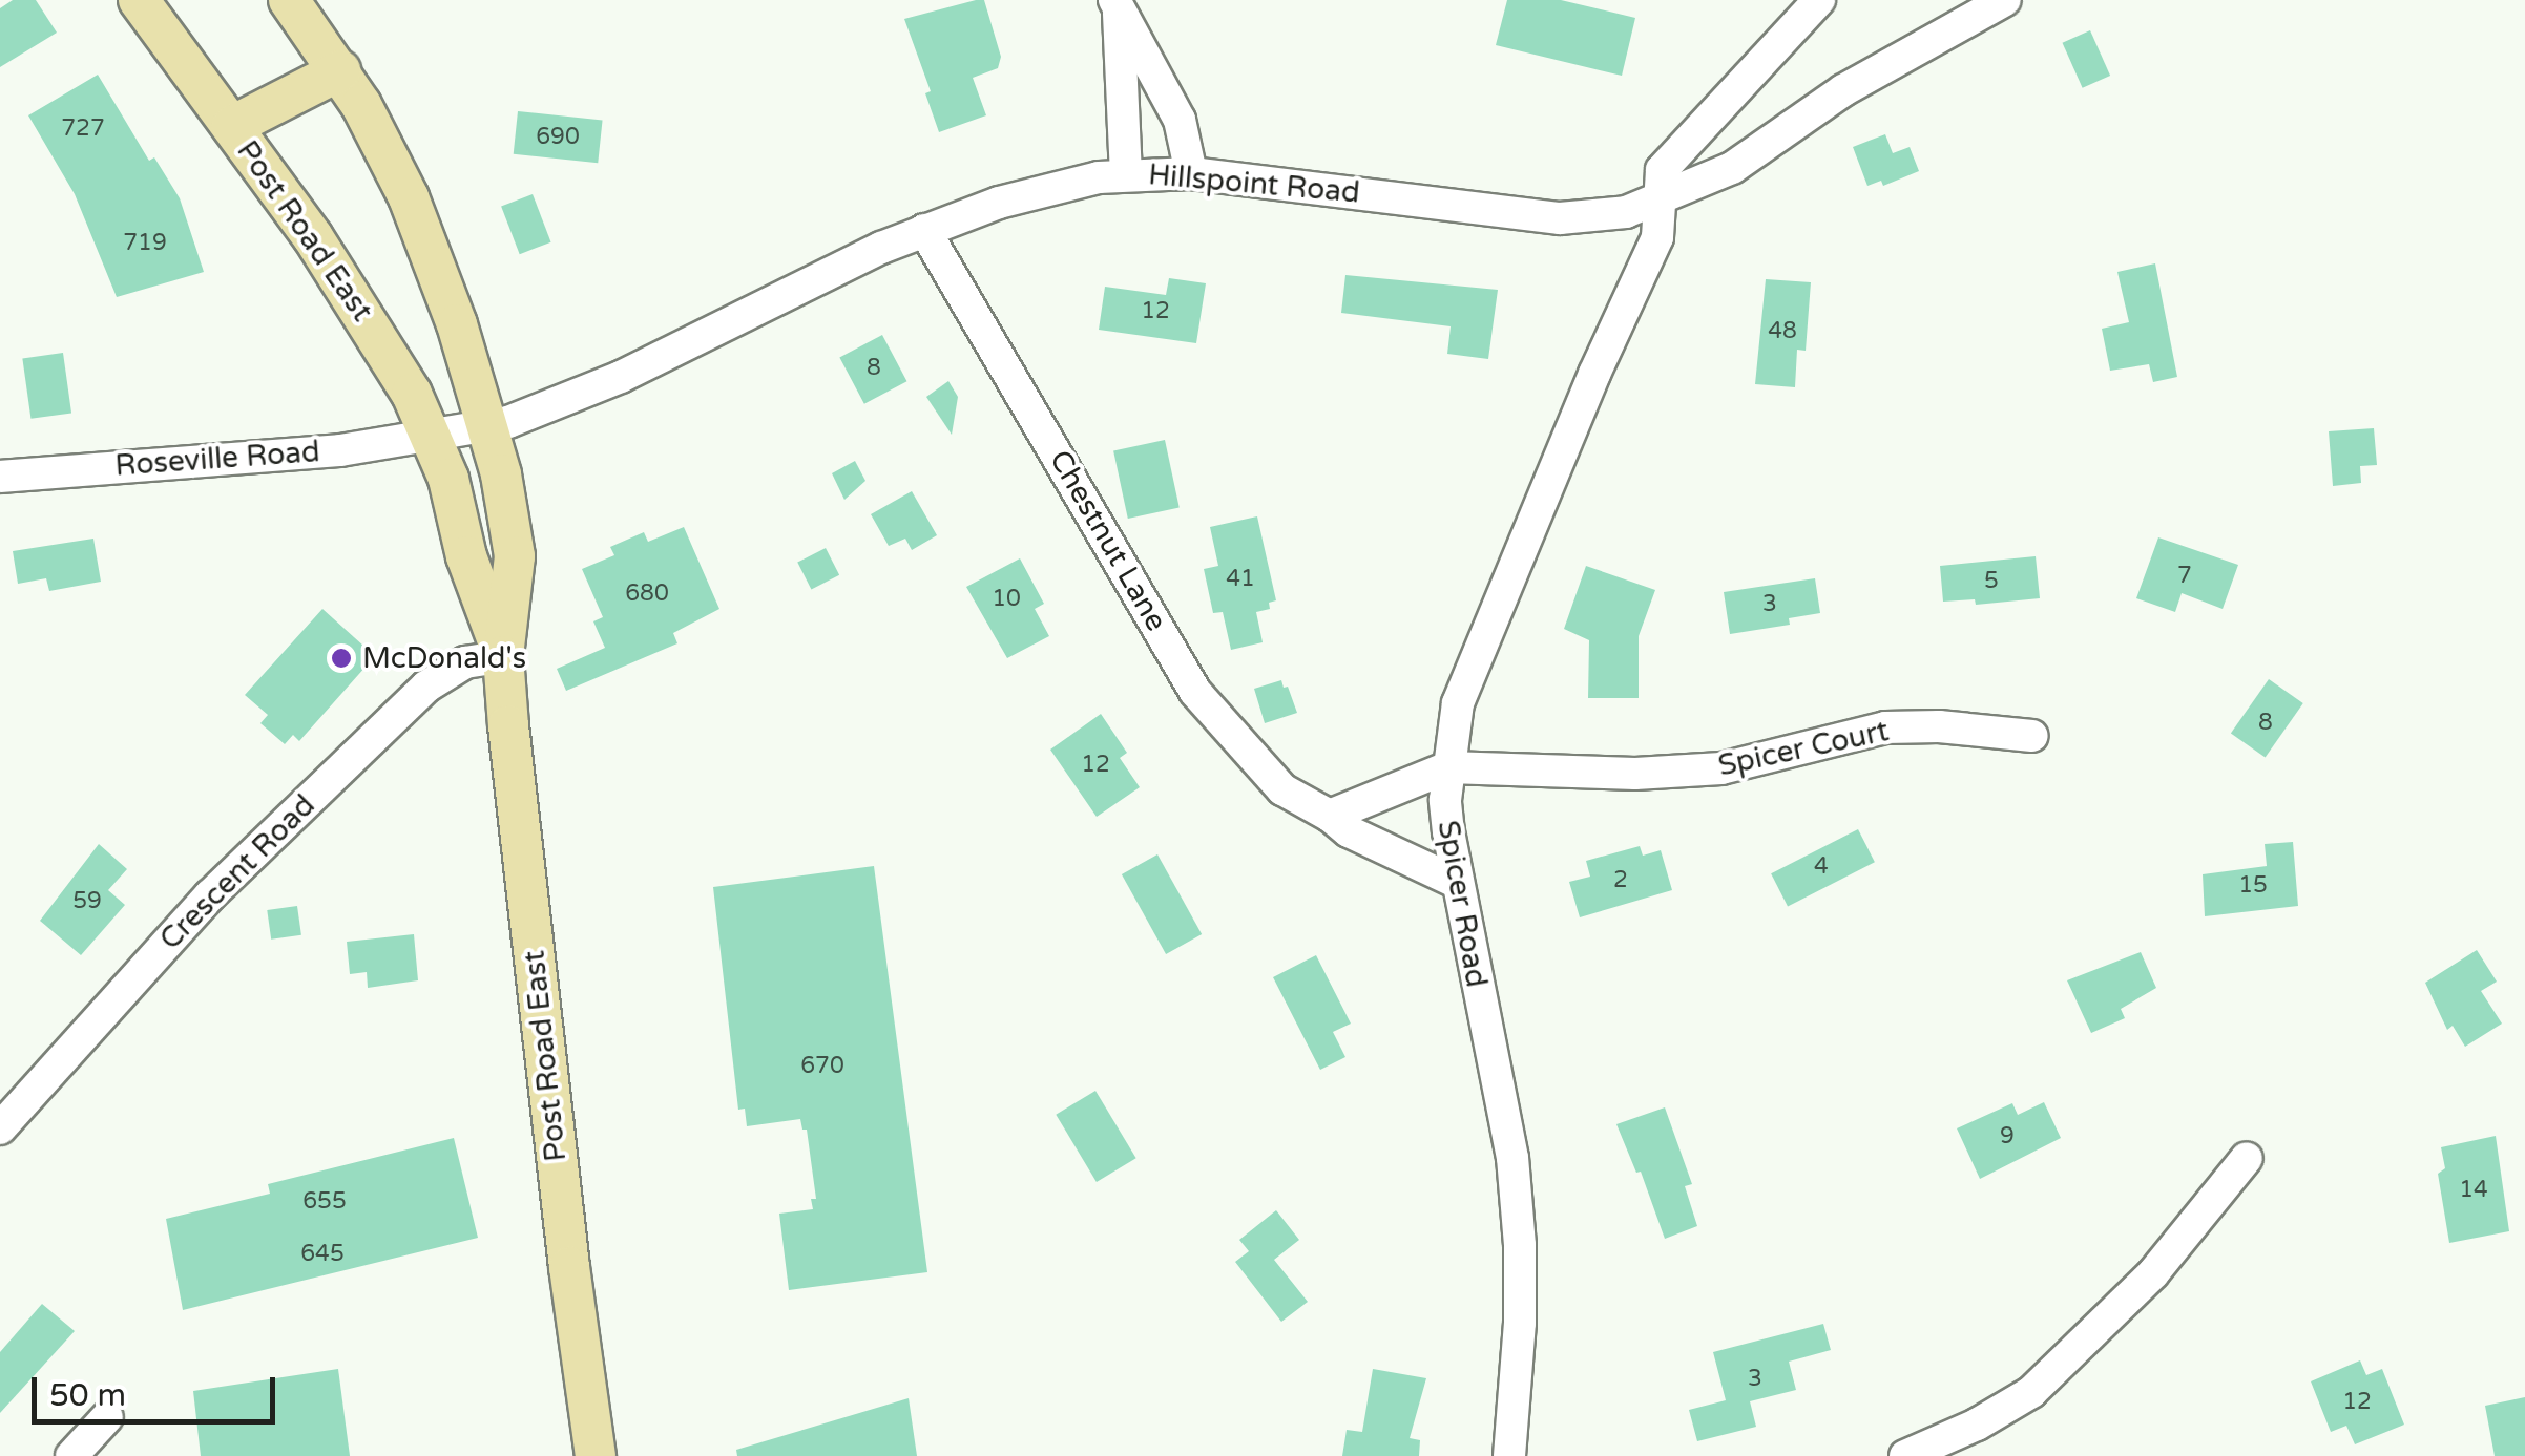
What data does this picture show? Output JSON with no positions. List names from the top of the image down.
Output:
{
  "streets": {
    "main road": ["Post Road East"],
    "street": [
      "Hillspoint Road",
      "Roseville Road",
      "Chestnut Lane",
      "Spicer Court",
      "Crescent Road",
      "Spicer Road"
    ]
  },
  "crossings": [
    ["Hillspoint Road", "Post Road East"],
    ["Hillspoint Road", "Roseville Road"],
    ["Hillspoint Road", "Chestnut Lane"],
    ["Hillspoint Road", "Spicer Road"],
    ["Post Road East", "Roseville Road"],
    ["Post Road East", "Crescent Road"],
    ["Chestnut Lane", "Spicer Road"],
    ["Spicer Court", "Spicer Road"]
  ],
  "places": ["McDonald's"],
  "house_numbers": [
    "727",
    "690",
    "719",
    "12",
    "48",
    "8",
    "7",
    "41",
    "5",
    "680",
    "10",
    "3",
    "8",
    "12",
    "4",
    "2",
    "15",
    "59",
    "670",
    "9",
    "14",
    "655",
    "645",
    "3",
    "12"
  ],
  "scale_bar": "50 m"
}
